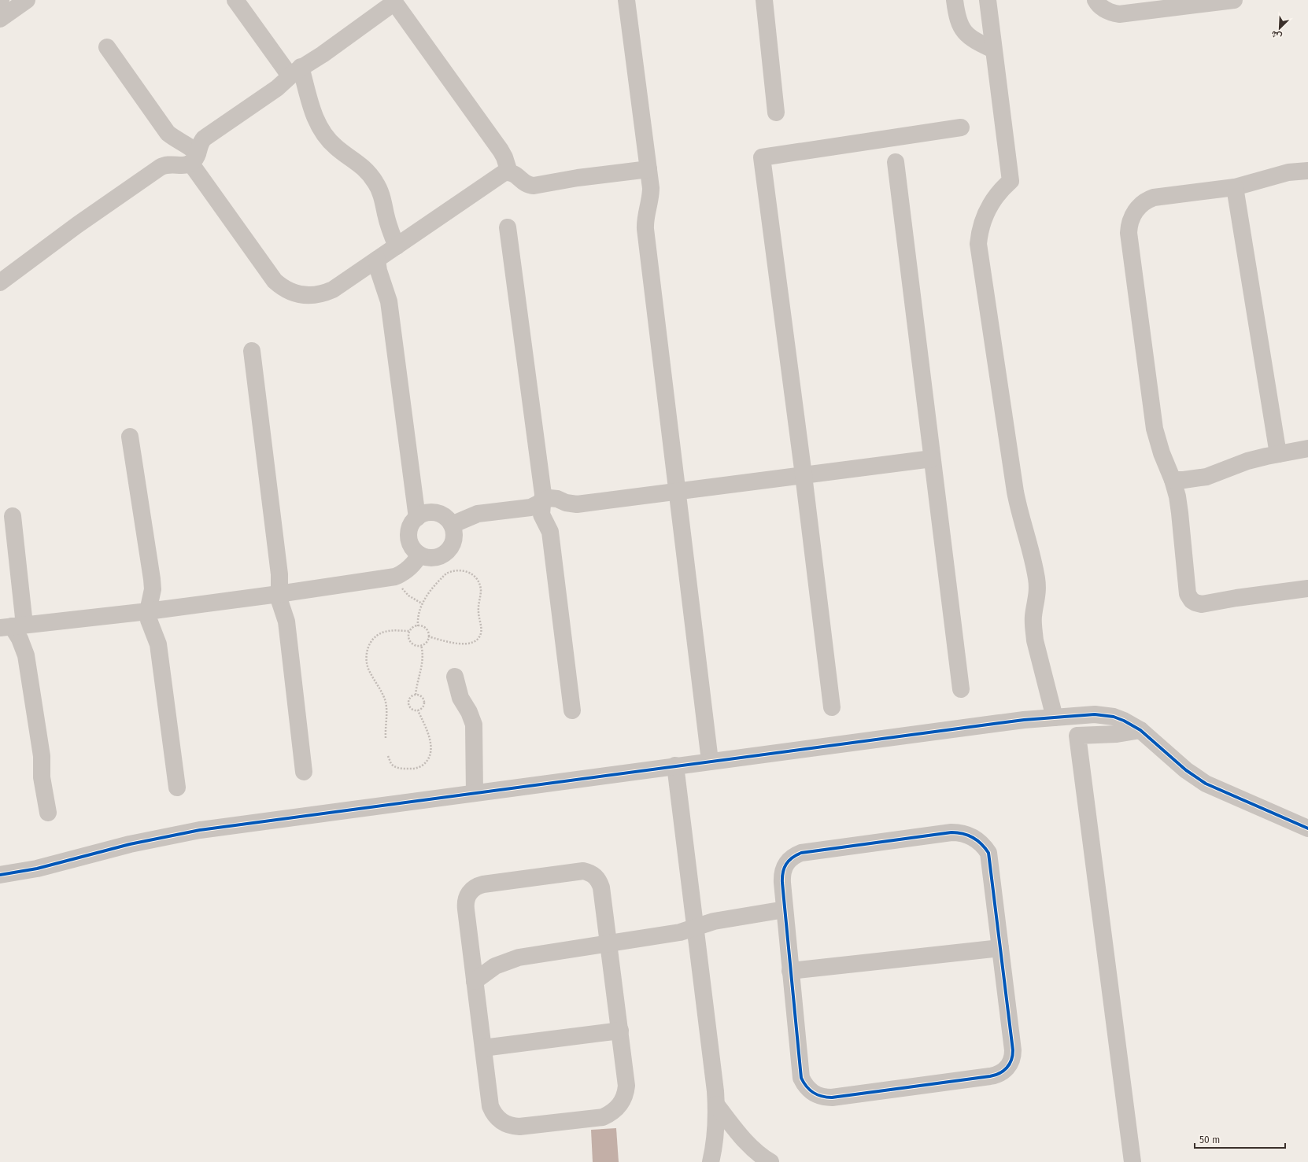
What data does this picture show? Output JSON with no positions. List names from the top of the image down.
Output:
{
  "scale_bar": "50 m",
  "north": "bottom left"
}
